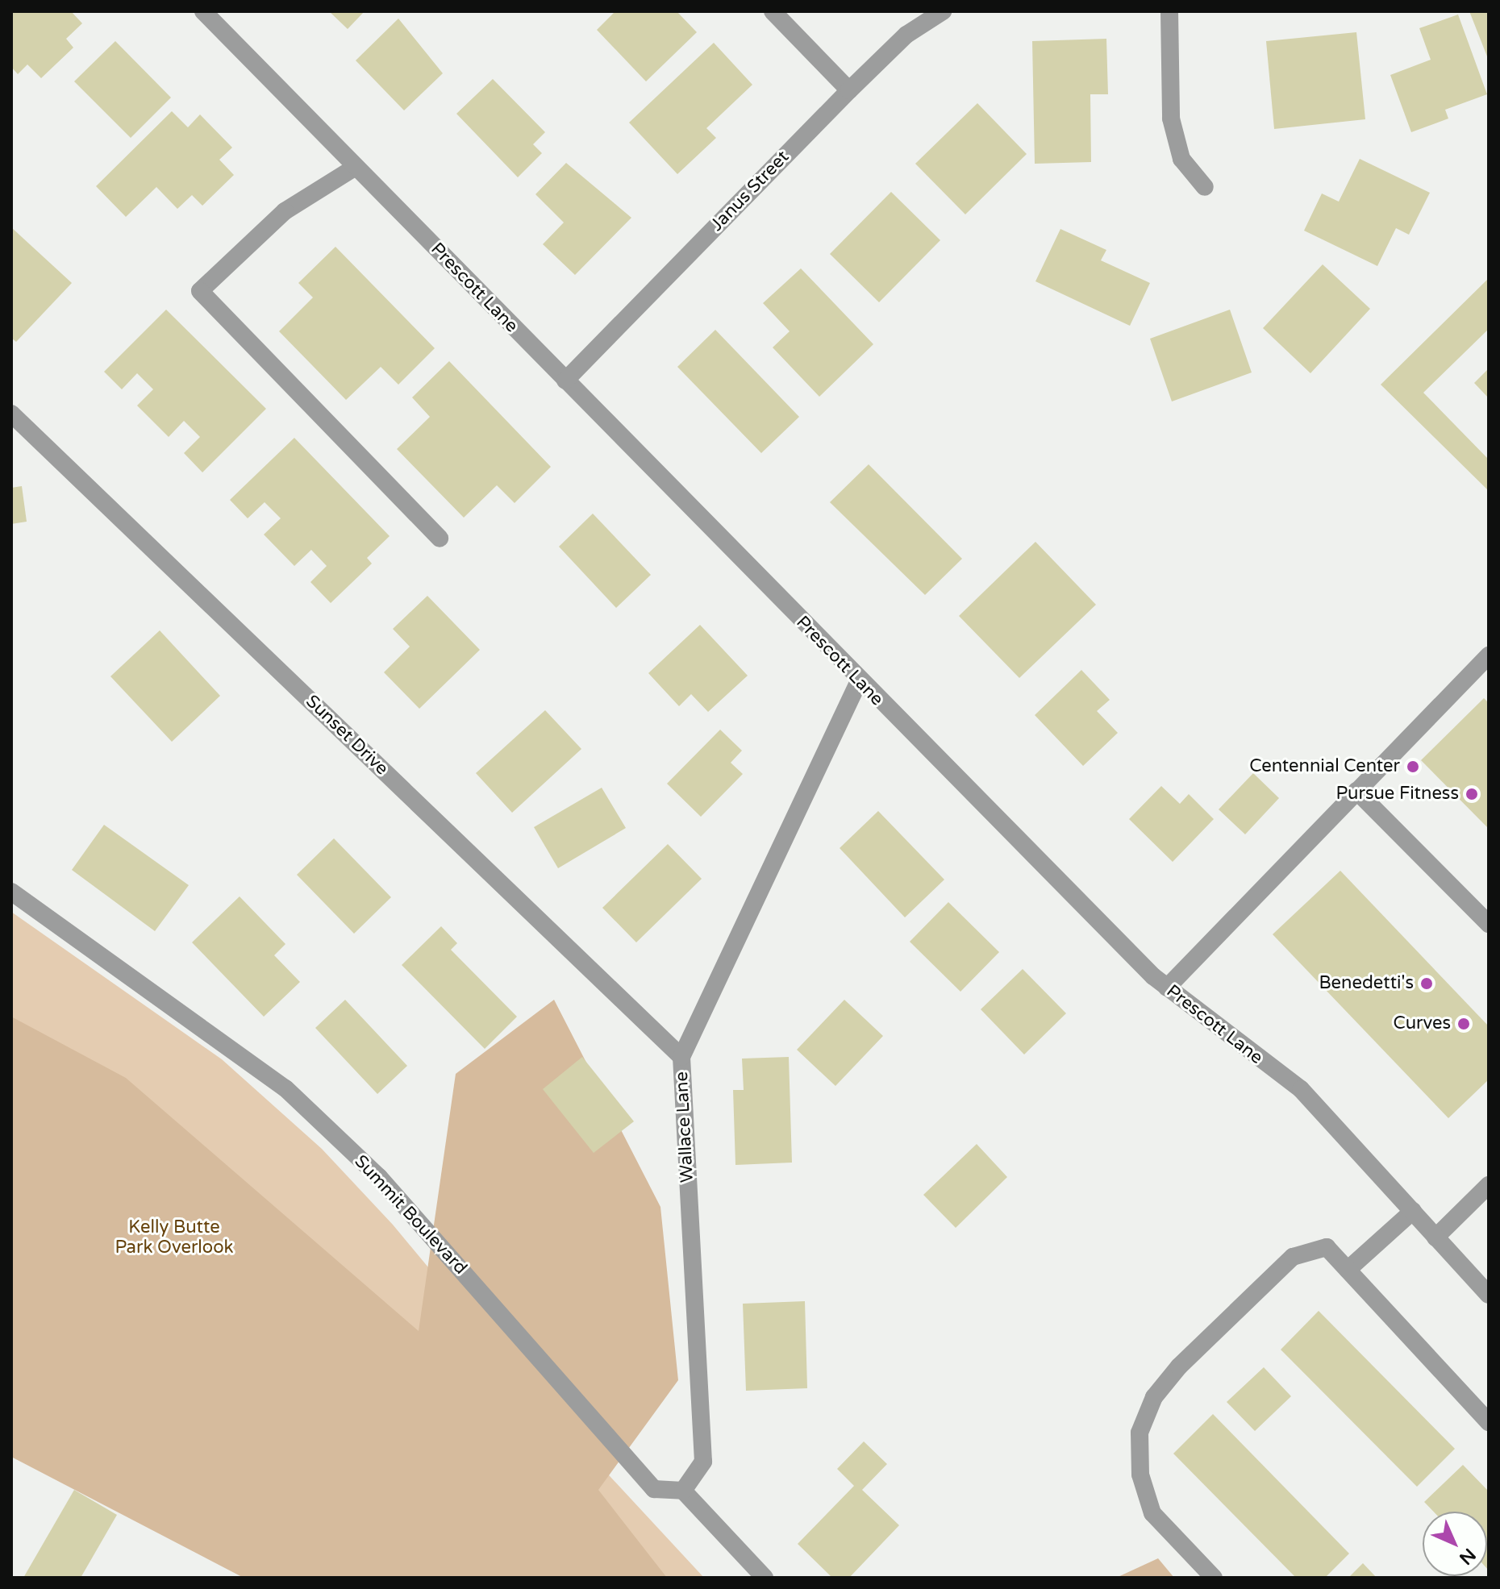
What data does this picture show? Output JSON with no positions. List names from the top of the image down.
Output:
{
  "streets": {
    "street": [
      "Janus Street",
      "Prescott Lane",
      "Sunset Drive",
      "Wallace Lane",
      "Summit Boulevard"
    ]
  },
  "crossings": [
    ["Janus Street", "Prescott Lane"],
    ["Prescott Lane", "Wallace Lane"],
    ["Sunset Drive", "Wallace Lane"],
    ["Wallace Lane", "Summit Boulevard"]
  ],
  "parks": ["Kelly Butte Park Overlook"],
  "places": [
    "Centennial Center",
    "Pursue Fitness",
    "Benedetti's",
    "Curves"
  ],
  "north": "bottom right"
}
